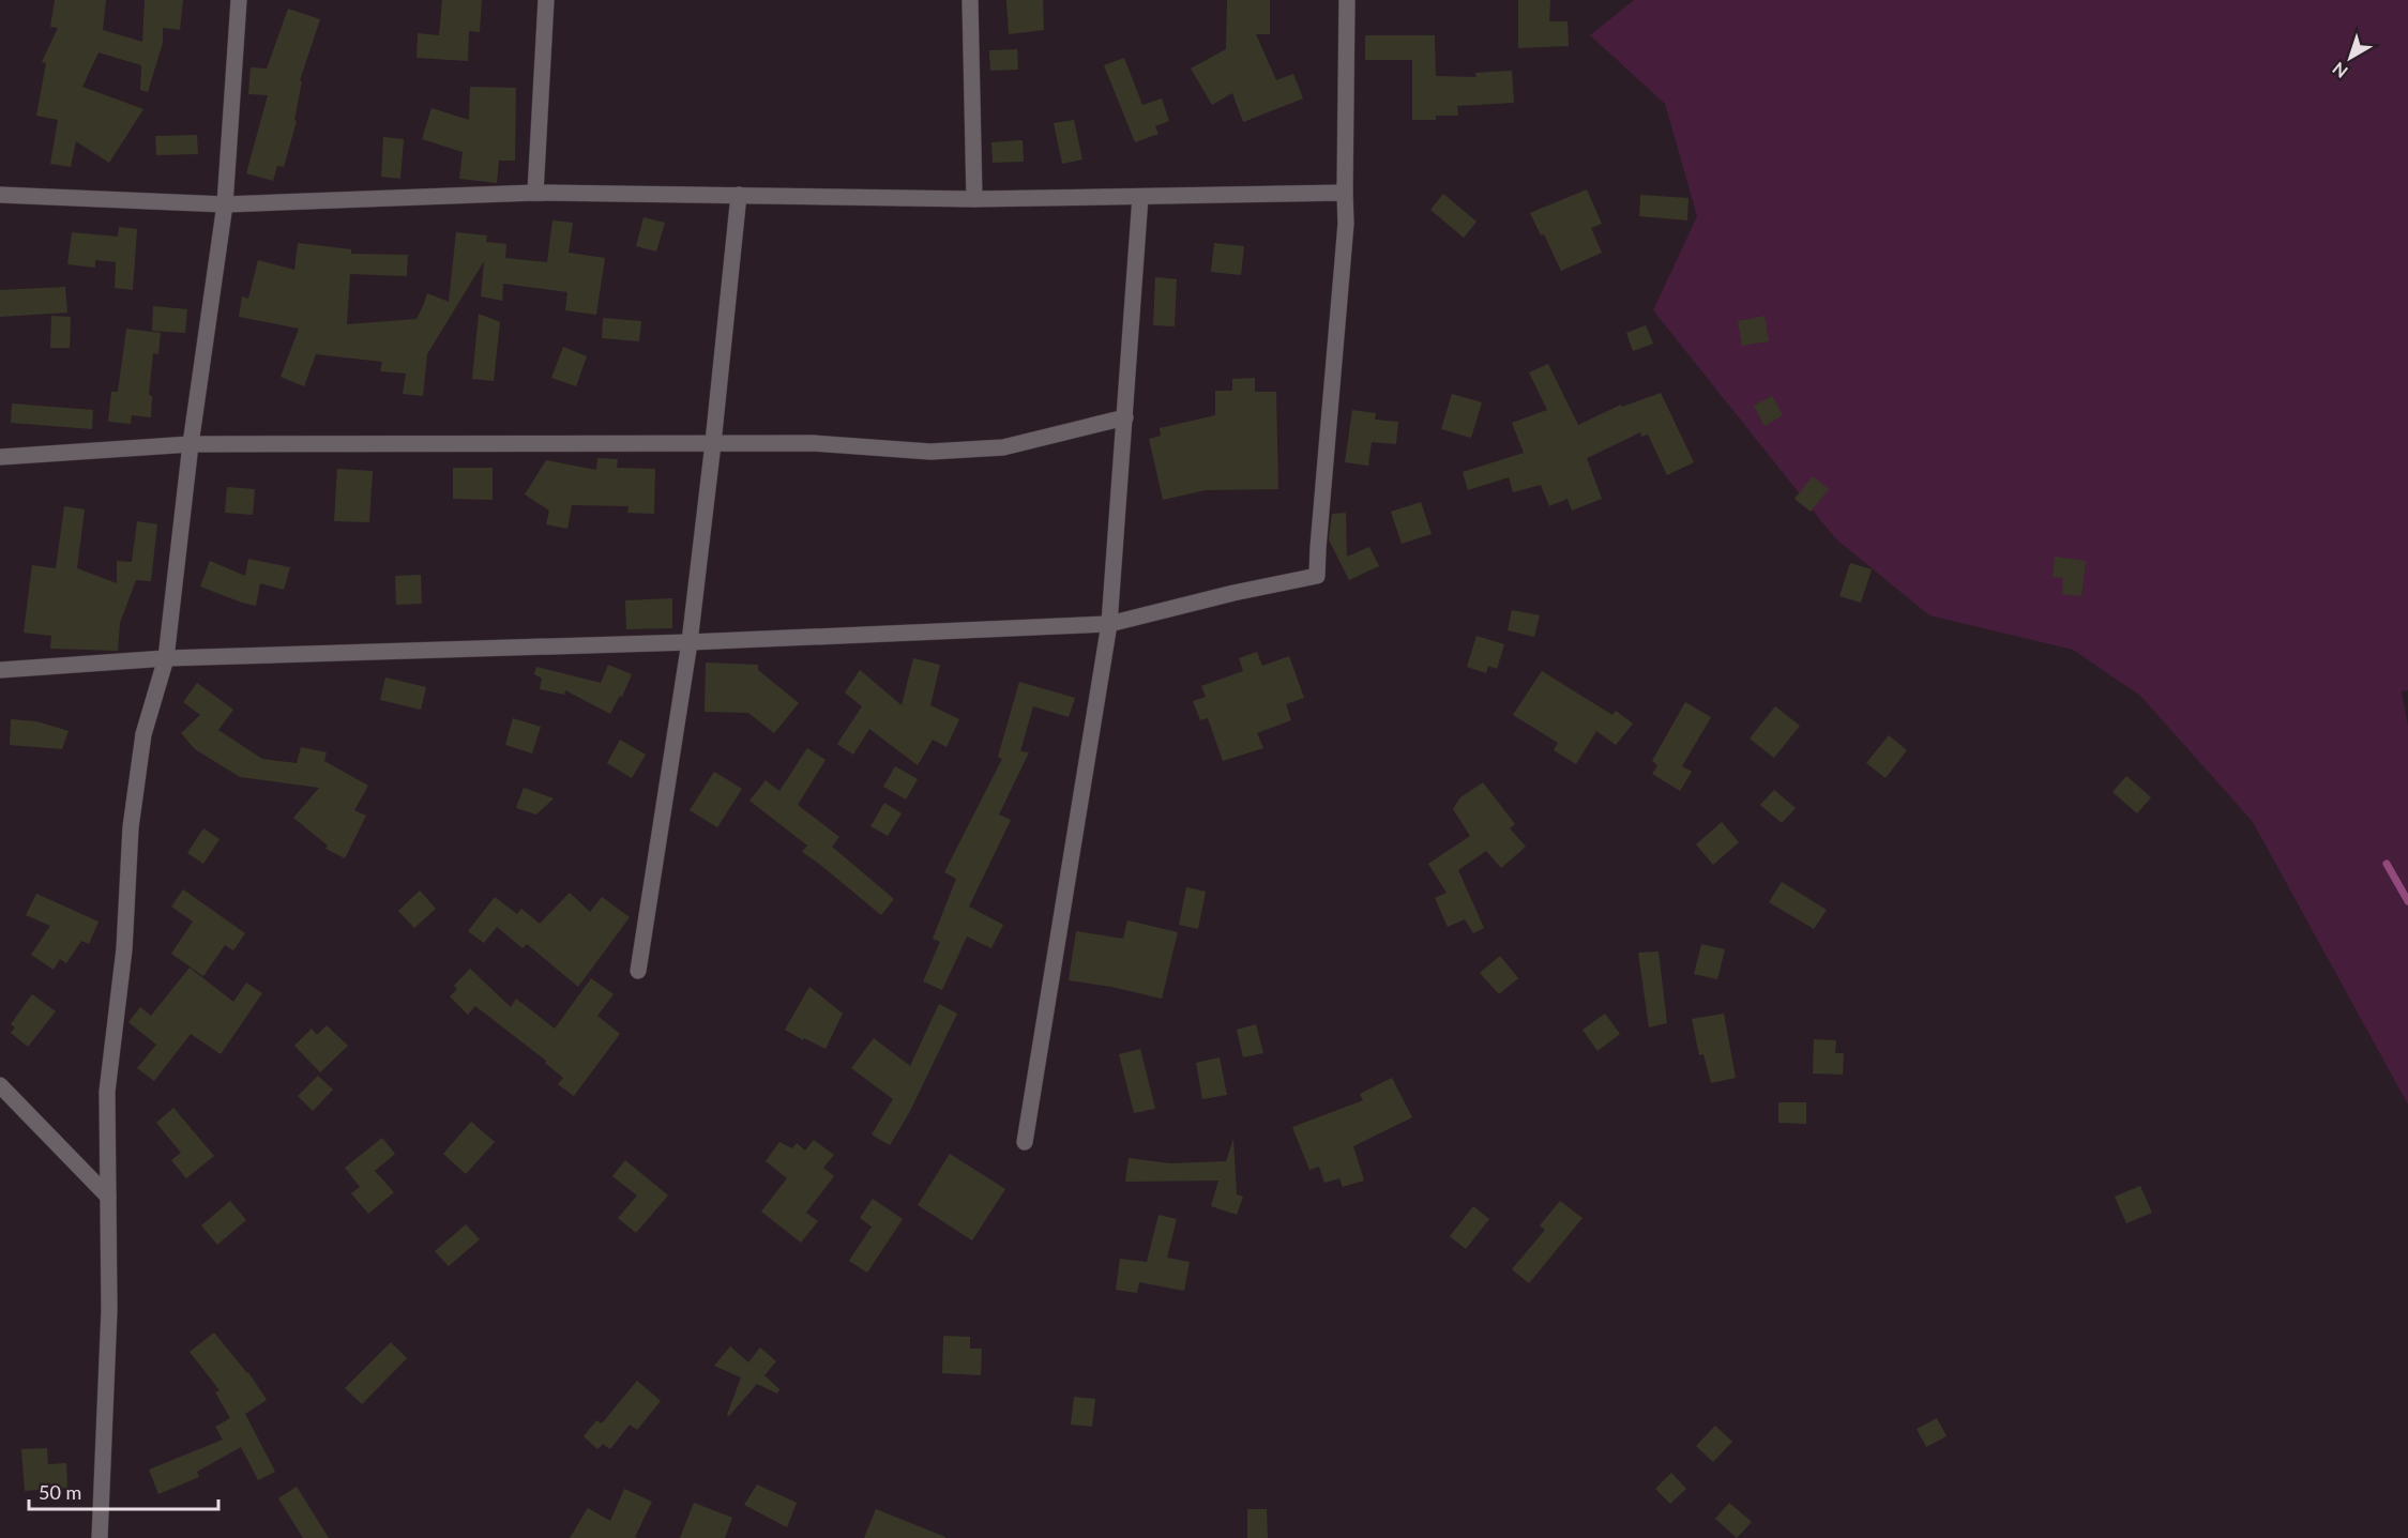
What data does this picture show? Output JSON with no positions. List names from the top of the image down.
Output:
{
  "scale_bar": "50 m",
  "north": "bottom left"
}
